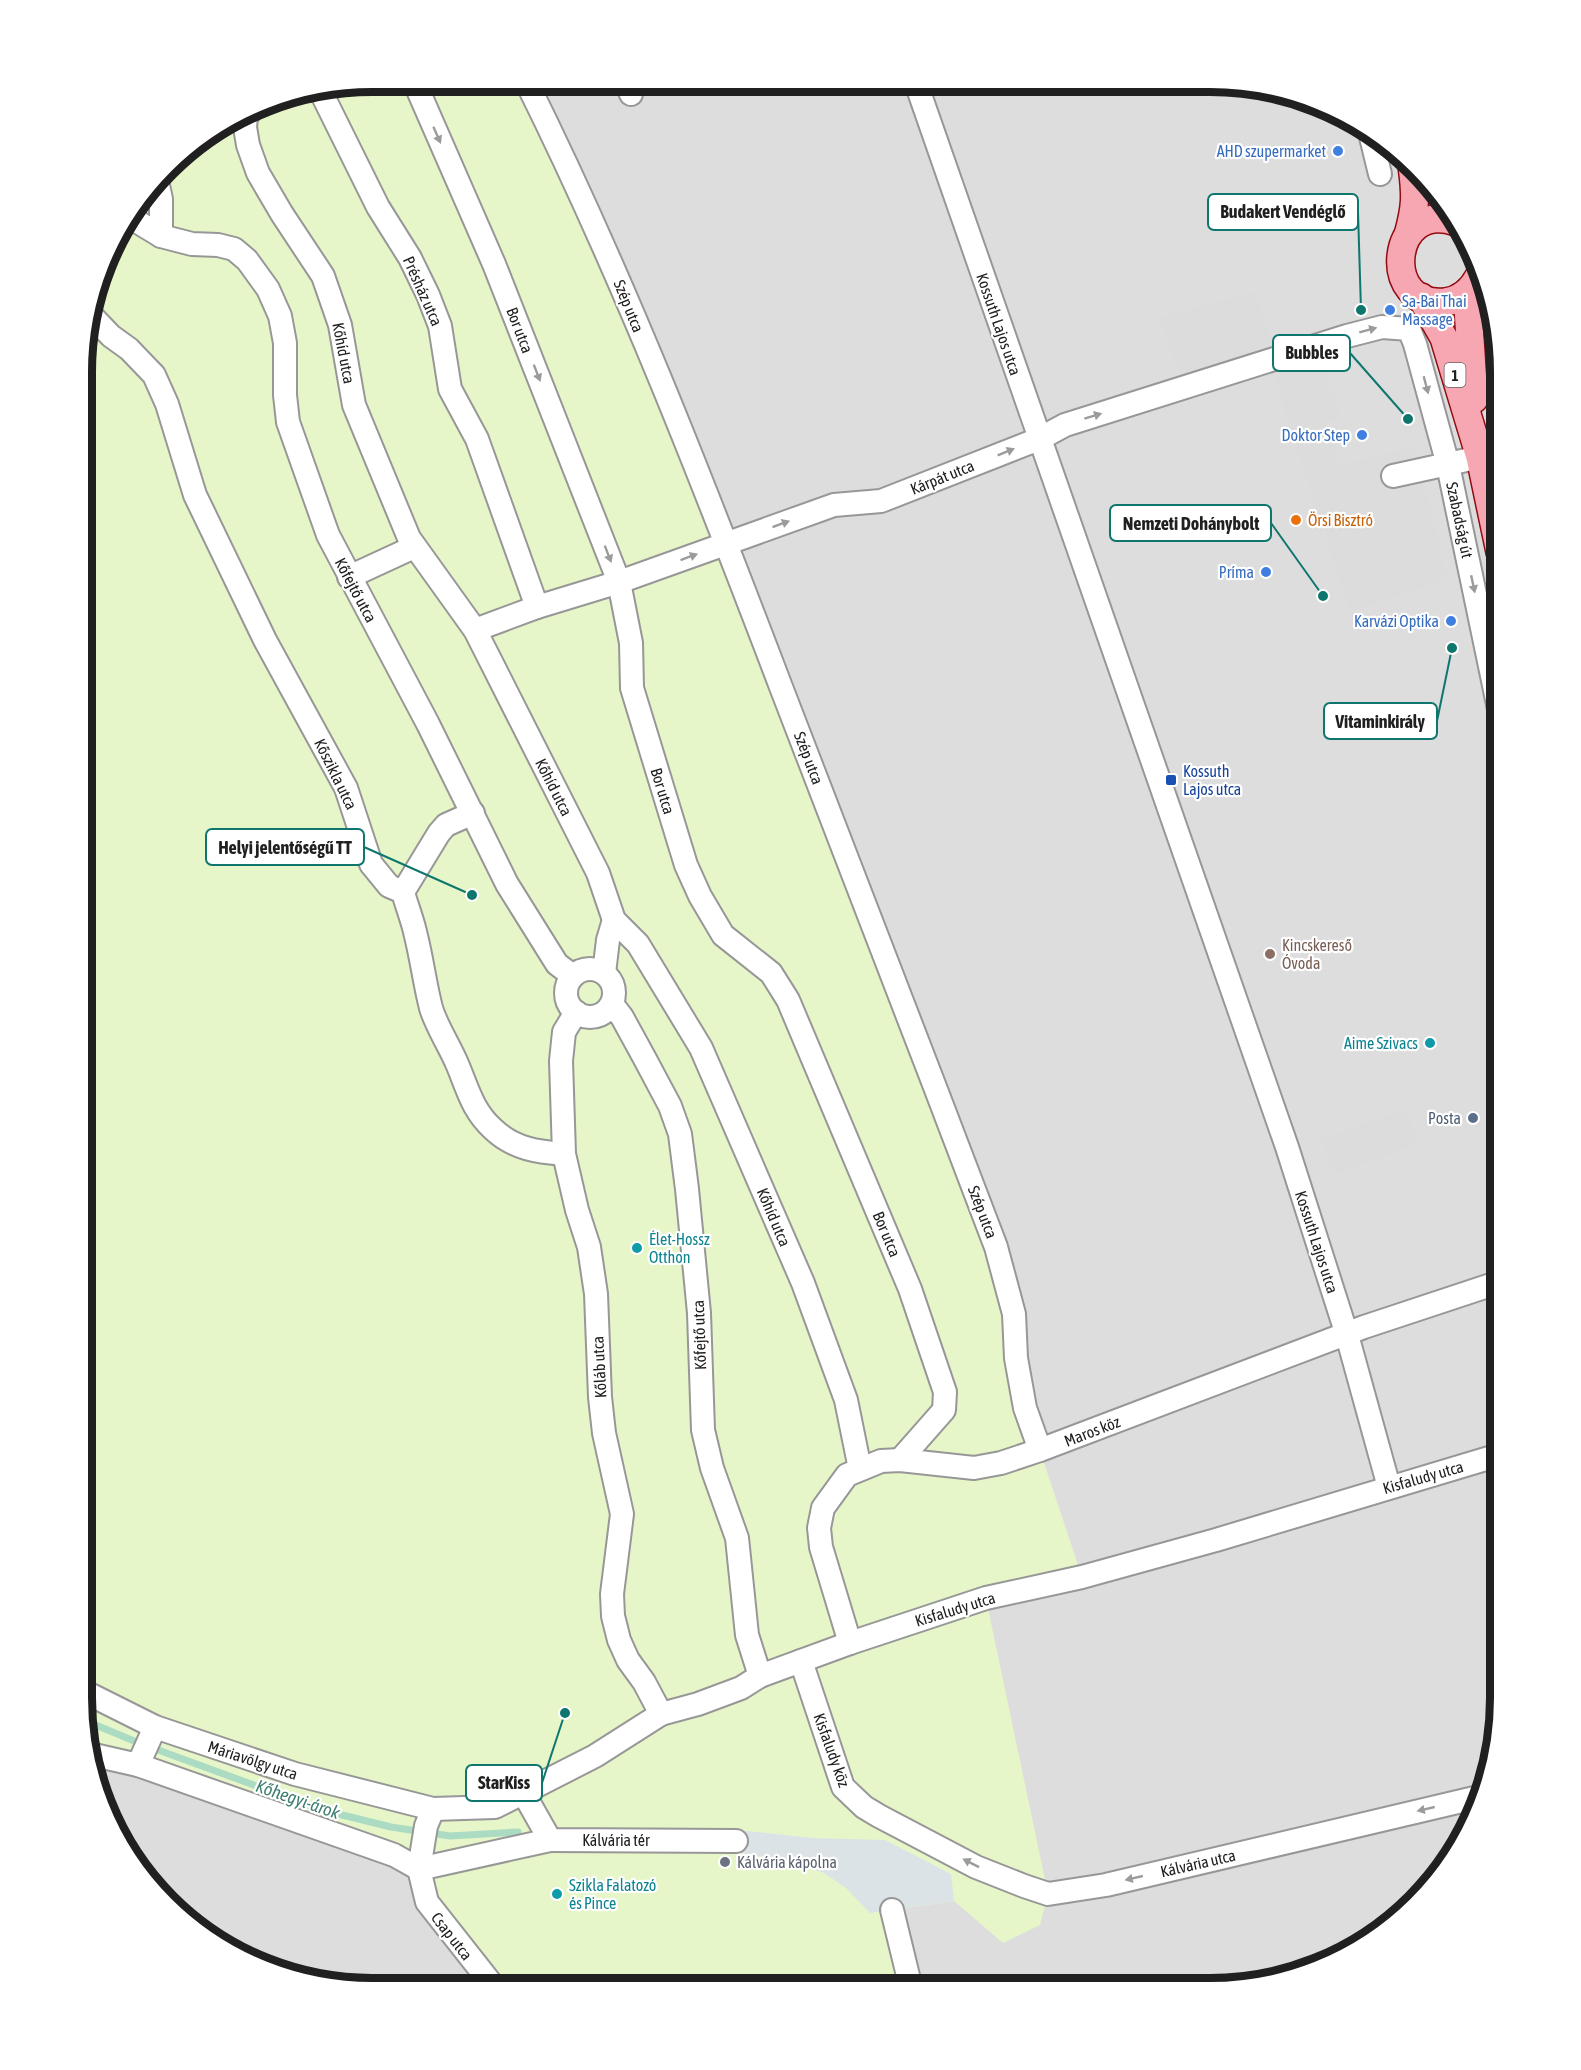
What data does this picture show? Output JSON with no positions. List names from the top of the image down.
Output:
{
  "streets": {
    "main road": ["1", "Szabadság út"],
    "street": [
      "Présház utca",
      "Szép utca",
      "Kossuth Lajos utca",
      "Bor utca",
      "Kőhíd utca",
      "Kárpát utca",
      "Kőfejtő utca",
      "Kőszikla utca",
      "Kőláb utca",
      "Maros köz",
      "Kisfaludy utca",
      "Kisfaludy köz",
      "Máriavölgy utca",
      "Kálvária tér",
      "Kálvária utca",
      "Csap utca"
    ]
  },
  "crossings": [
    ["Présház utca", "Kárpát utca"],
    ["Szép utca", "Kárpát utca"],
    ["Szép utca", "Maros köz"],
    ["Kossuth Lajos utca", "Kárpát utca"],
    ["Kossuth Lajos utca", "Maros köz"],
    ["Kossuth Lajos utca", "Kisfaludy utca"],
    ["Bor utca", "Kárpát utca"],
    ["Bor utca", "Maros köz"],
    ["Kőhíd utca", "Kárpát utca"],
    ["Kőhíd utca", "Maros köz"],
    ["1", "Szabadság út"],
    ["Kárpát utca", "Szabadság út"],
    ["Kőfejtő utca", "Kőláb utca"],
    ["Kőfejtő utca", "Kisfaludy utca"],
    ["Kőláb utca", "Kisfaludy utca"],
    ["Maros köz", "Kisfaludy utca"],
    ["Kisfaludy utca", "Kisfaludy köz"],
    ["Kisfaludy utca", "Máriavölgy utca"],
    ["Kisfaludy utca", "Csap utca"],
    ["Kisfaludy köz", "Kálvária utca"],
    ["Máriavölgy utca", "Kálvária tér"],
    ["Máriavölgy utca", "Csap utca"],
    ["Kálvária tér", "Csap utca"]
  ],
  "one_way": ["Bor utca", "Kárpát utca", "Kálvária utca"],
  "water": ["Kőhegyi-árok"],
  "places": {
    "other": [
      "AHD szupermarket",
      "Budakert Vendéglő",
      "Sa-Bai Thai Massage",
      "Bubbles",
      "Doktor Step",
      "Örsi Bisztró",
      "Príma",
      "Nemzeti Dohánybolt",
      "Karvázi Optika",
      "Vitaminkirály",
      "Helyi jelentőségű TT",
      "Kincskereső Óvoda",
      "Aime Szivacs",
      "Posta",
      "Élet-Hossz Otthon",
      "StarKiss",
      "Kálvária kápolna",
      "Szikla Falatozó és Pince"
    ],
    "transit": ["Kossuth Lajos utca"]
  }
}
